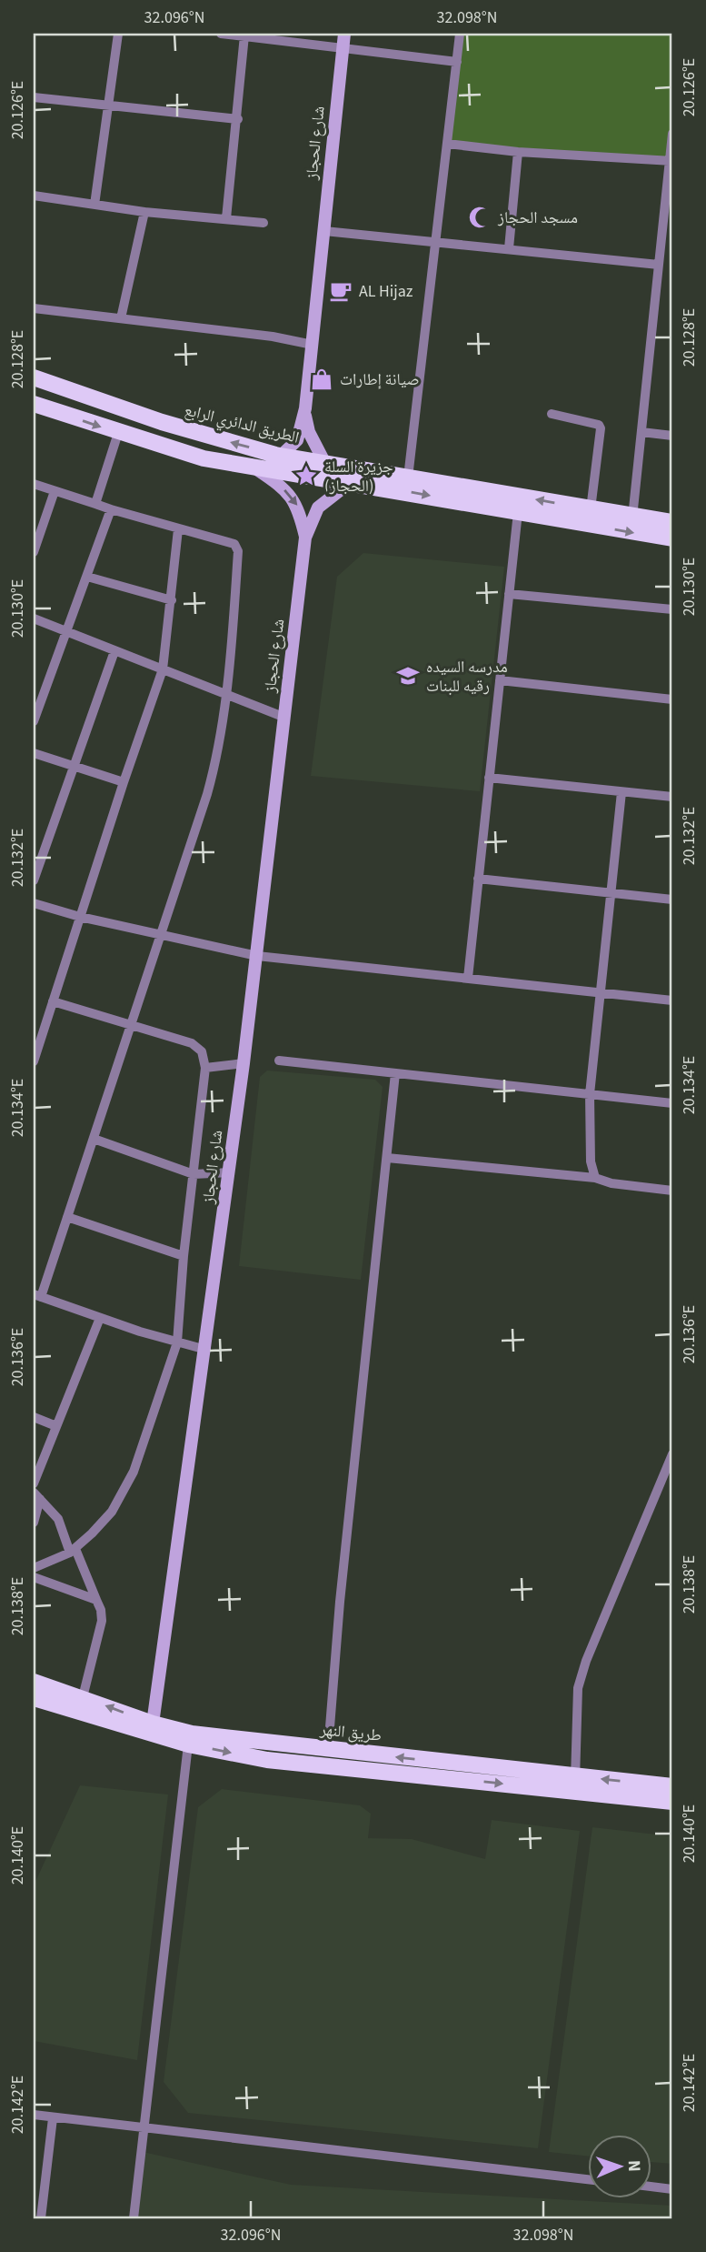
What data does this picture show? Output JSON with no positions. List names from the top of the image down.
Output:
{
  "streets": {
    "main road": ["شارع الحجاز", "الطريق الدائري الرابع", "طريق النهر"]
  },
  "crossings": [
    ["شارع الحجاز", "الطريق الدائري الرابع"],
    ["شارع الحجاز", "طريق النهر"]
  ],
  "places": {
    "mosque": ["مسجد الحجاز"],
    "cafe": ["AL Hijaz"],
    "shop": ["صيانة إطارات"],
    "place": ["جزيرة السلة (الحجاز)"],
    "school or university": ["مدرسه السيده رقيه للبنات"]
  },
  "north": "right",
  "coordinates": [
    "32.096°N",
    "32.098°N",
    "20.126°E",
    "20.128°E",
    "20.130°E",
    "20.132°E",
    "20.134°E",
    "20.136°E",
    "20.138°E",
    "20.140°E",
    "20.142°E"
  ]
}
